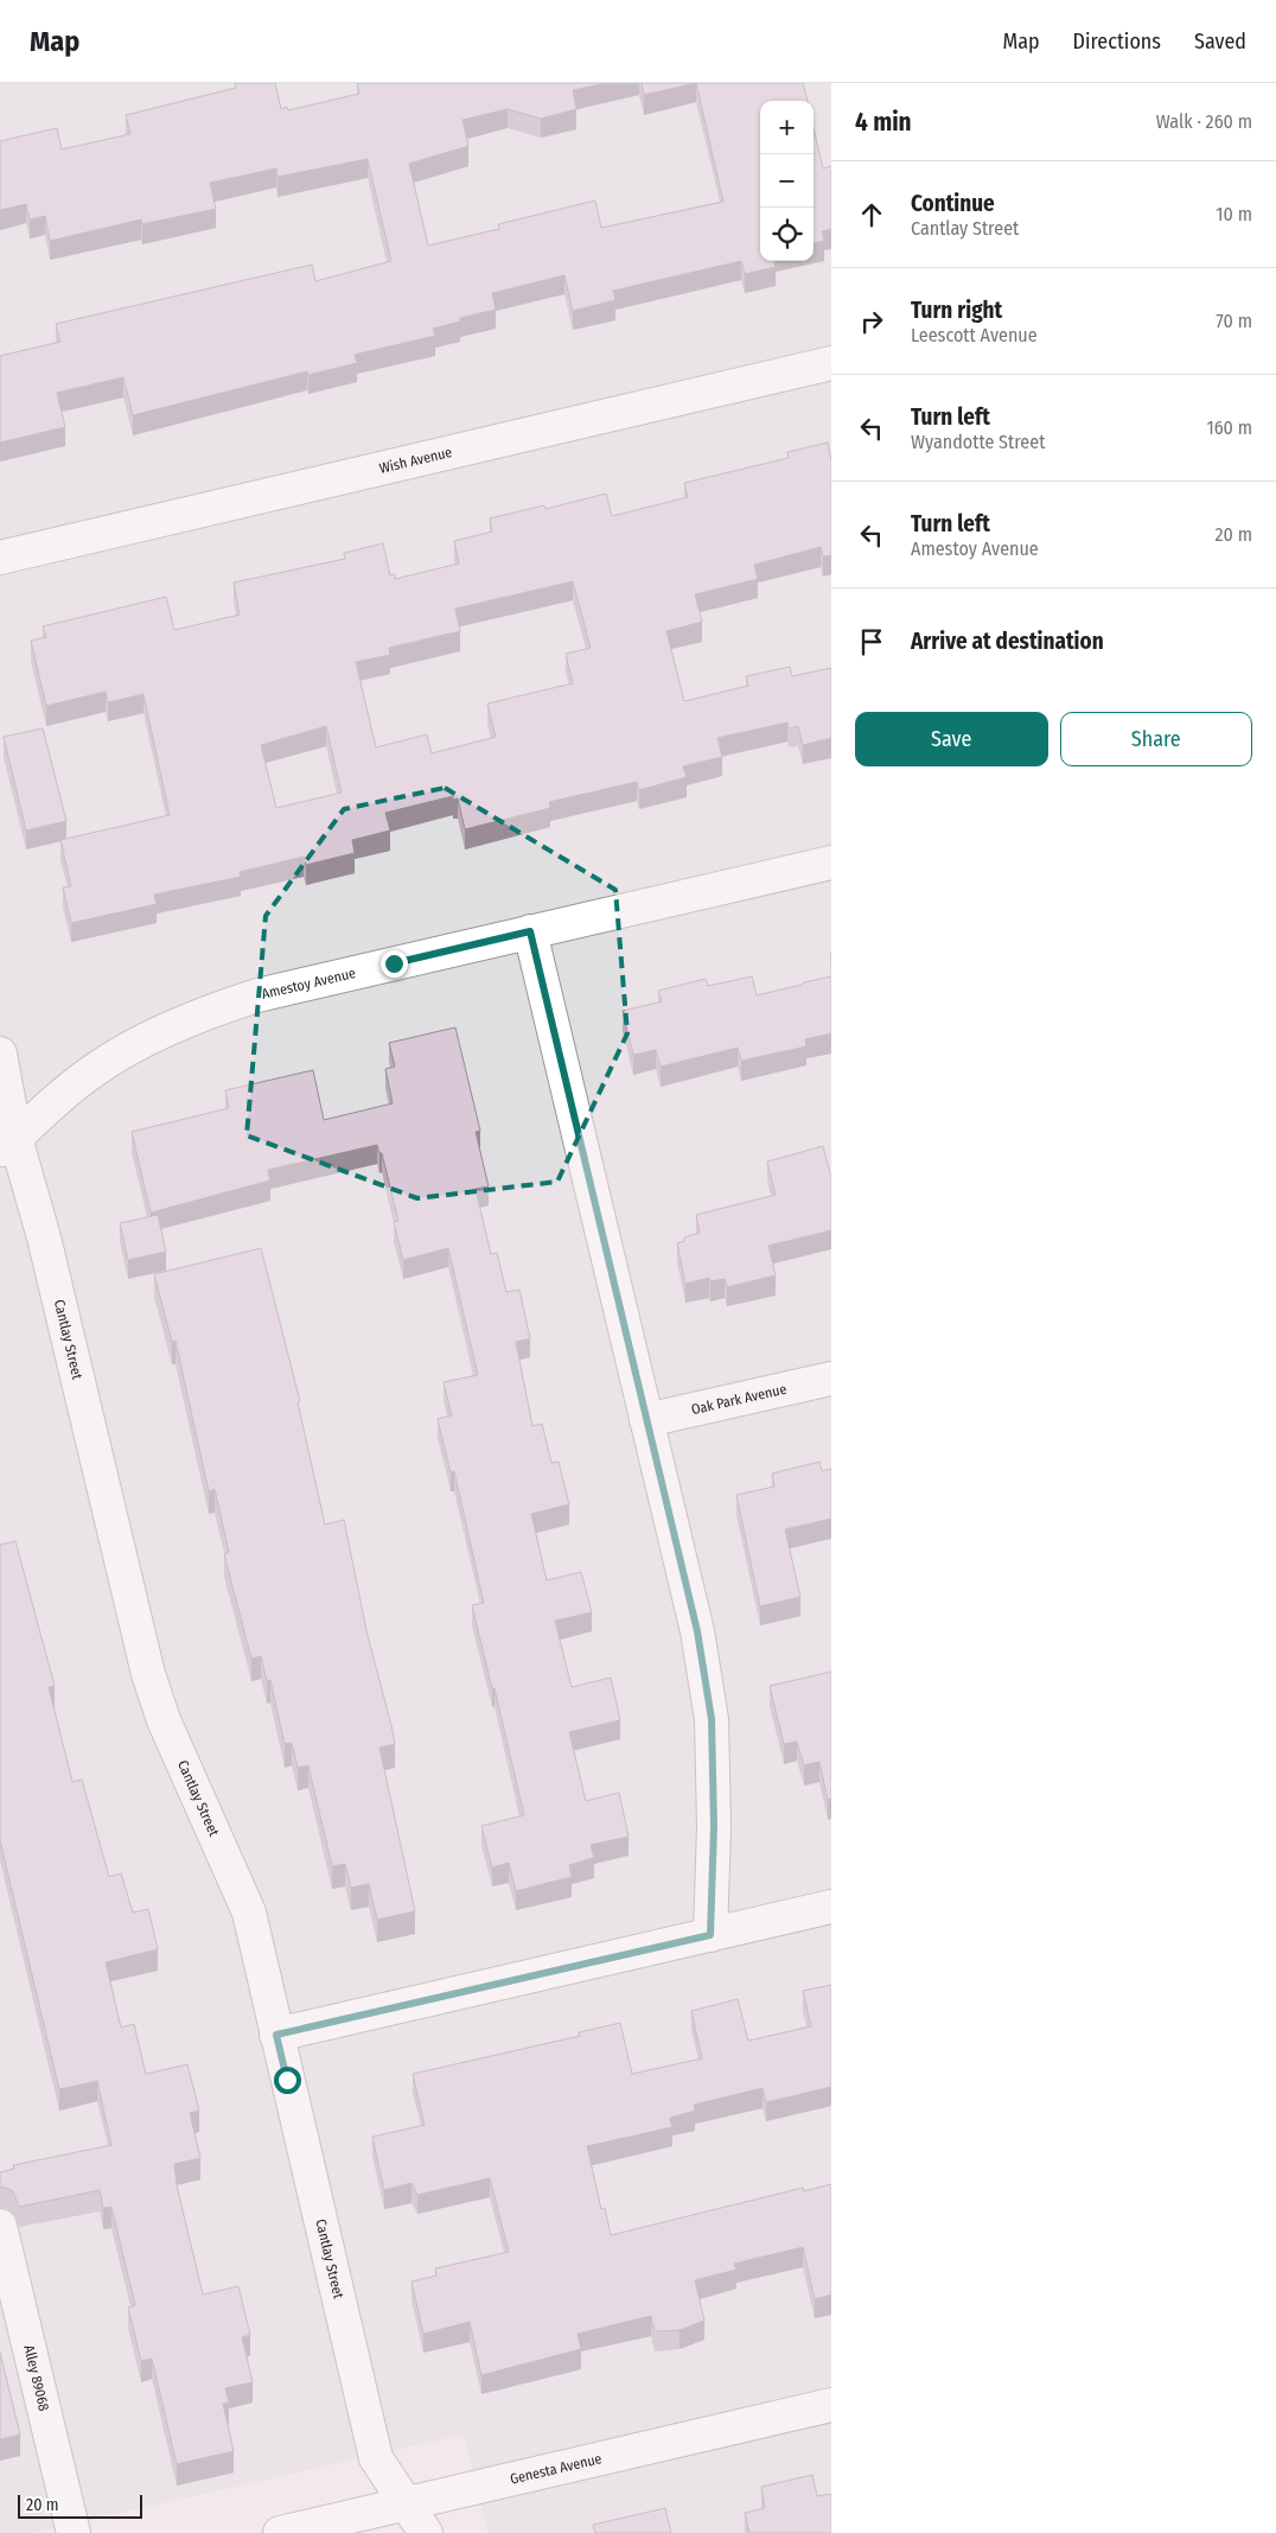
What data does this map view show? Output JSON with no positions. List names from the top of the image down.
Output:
{
  "streets": {
    "street": [
      "Wish Avenue",
      "Amestoy Avenue",
      "Cantlay Street",
      "Oak Park Avenue",
      "Alley 89068",
      "Genesta Avenue"
    ]
  },
  "crossings": [
    ["Amestoy Avenue", "Cantlay Street"],
    ["Cantlay Street", "Genesta Avenue"]
  ],
  "scale_bar": "20 m",
  "page": {
    "header": "Map",
    "nav": ["Map", "Directions", "Saved"],
    "heading": ["4 min", "Walk · 260 m"],
    "map_buttons": ["+", "−"],
    "list": [
      ["Continue", "Cantlay Street", "10 m"],
      ["Turn right", "Leescott Avenue", "70 m"],
      ["Turn left", "Wyandotte Street", "160 m"],
      ["Turn left", "Amestoy Avenue", "20 m"],
      "Arrive at destination"
    ],
    "buttons": ["Save", "Share"],
    "scale": "20 m"
  }
}
